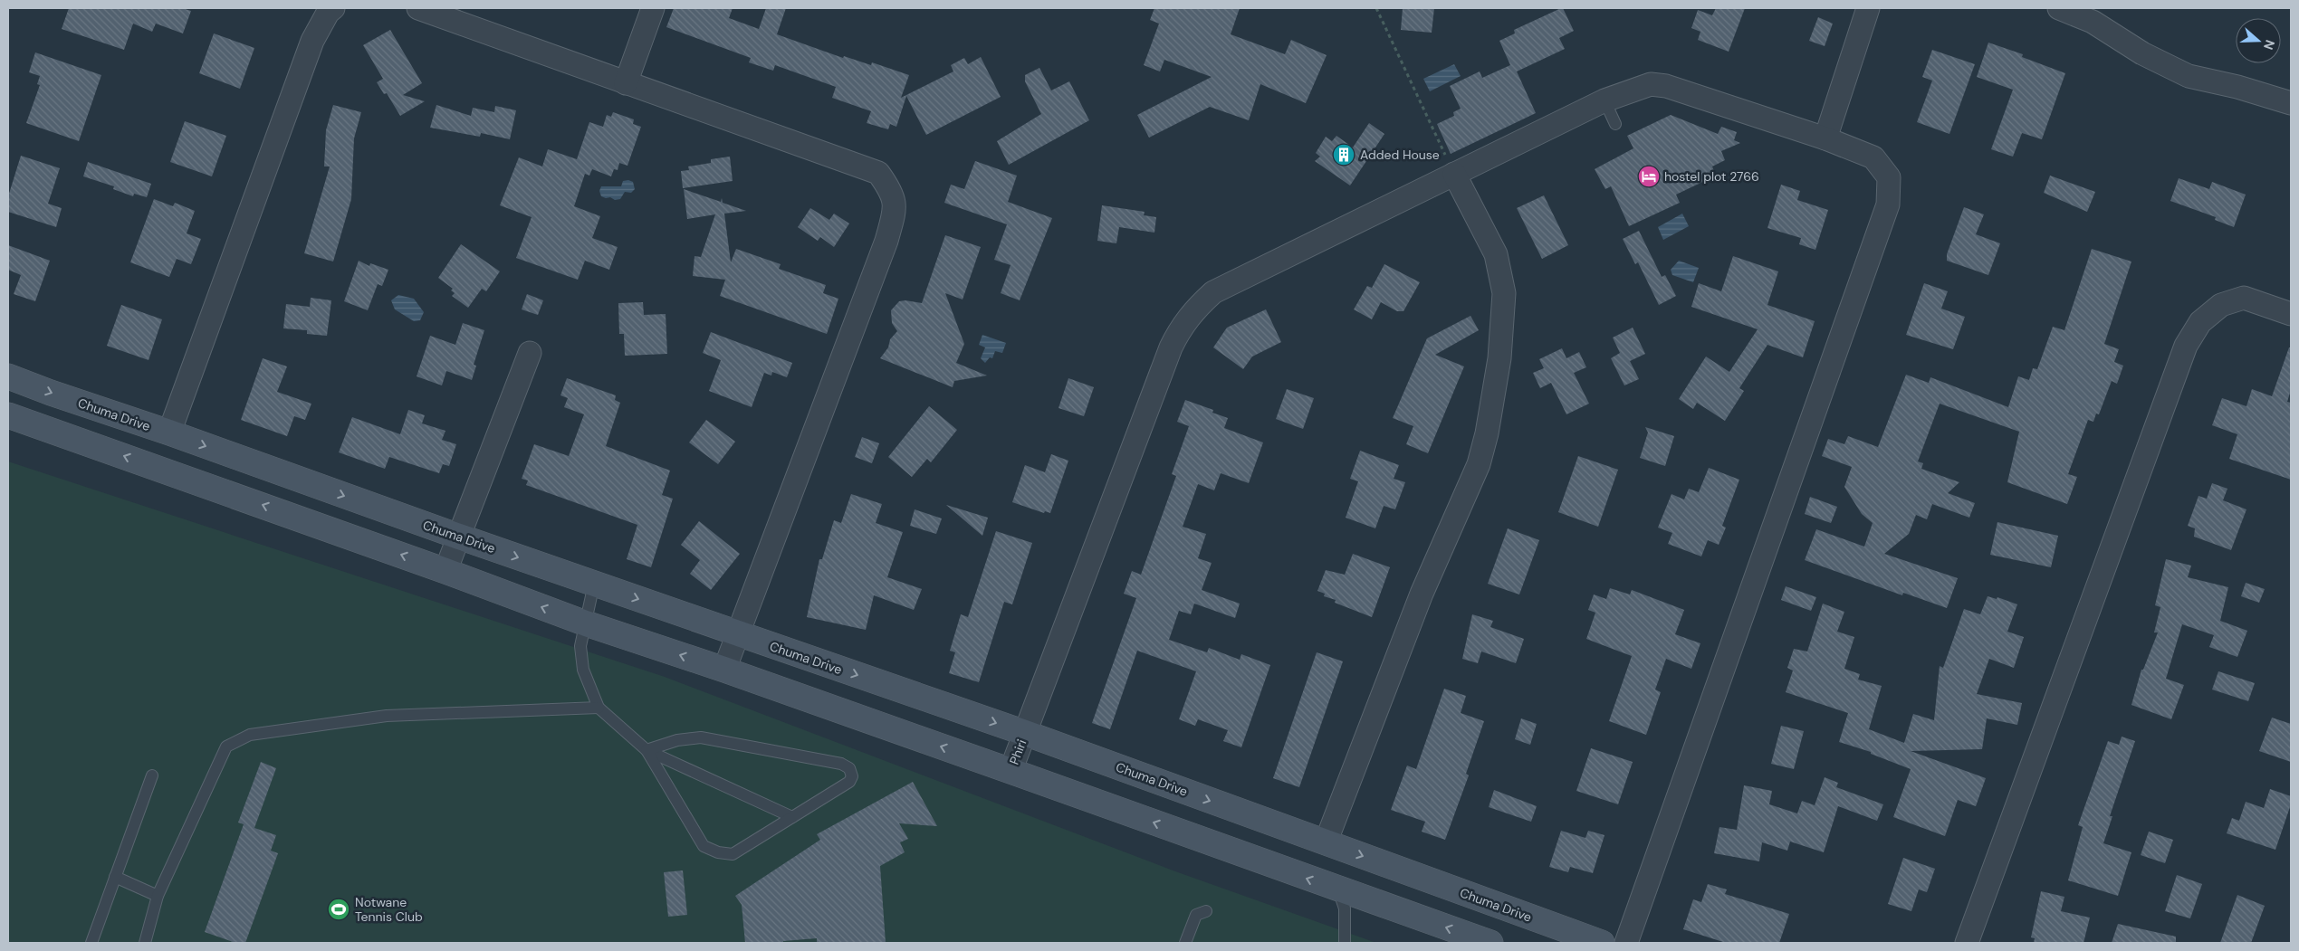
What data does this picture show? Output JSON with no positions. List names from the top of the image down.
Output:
{
  "streets": {
    "main road": ["Chuma Drive"],
    "street": ["Phiri"]
  },
  "crossings": [
    ["Chuma Drive", "Phiri"]
  ],
  "places": {
    "building": ["Added House"],
    "hotel": ["hostel plot 2766"],
    "sports": ["Notwane Tennis Club"]
  },
  "north": "right"
}
